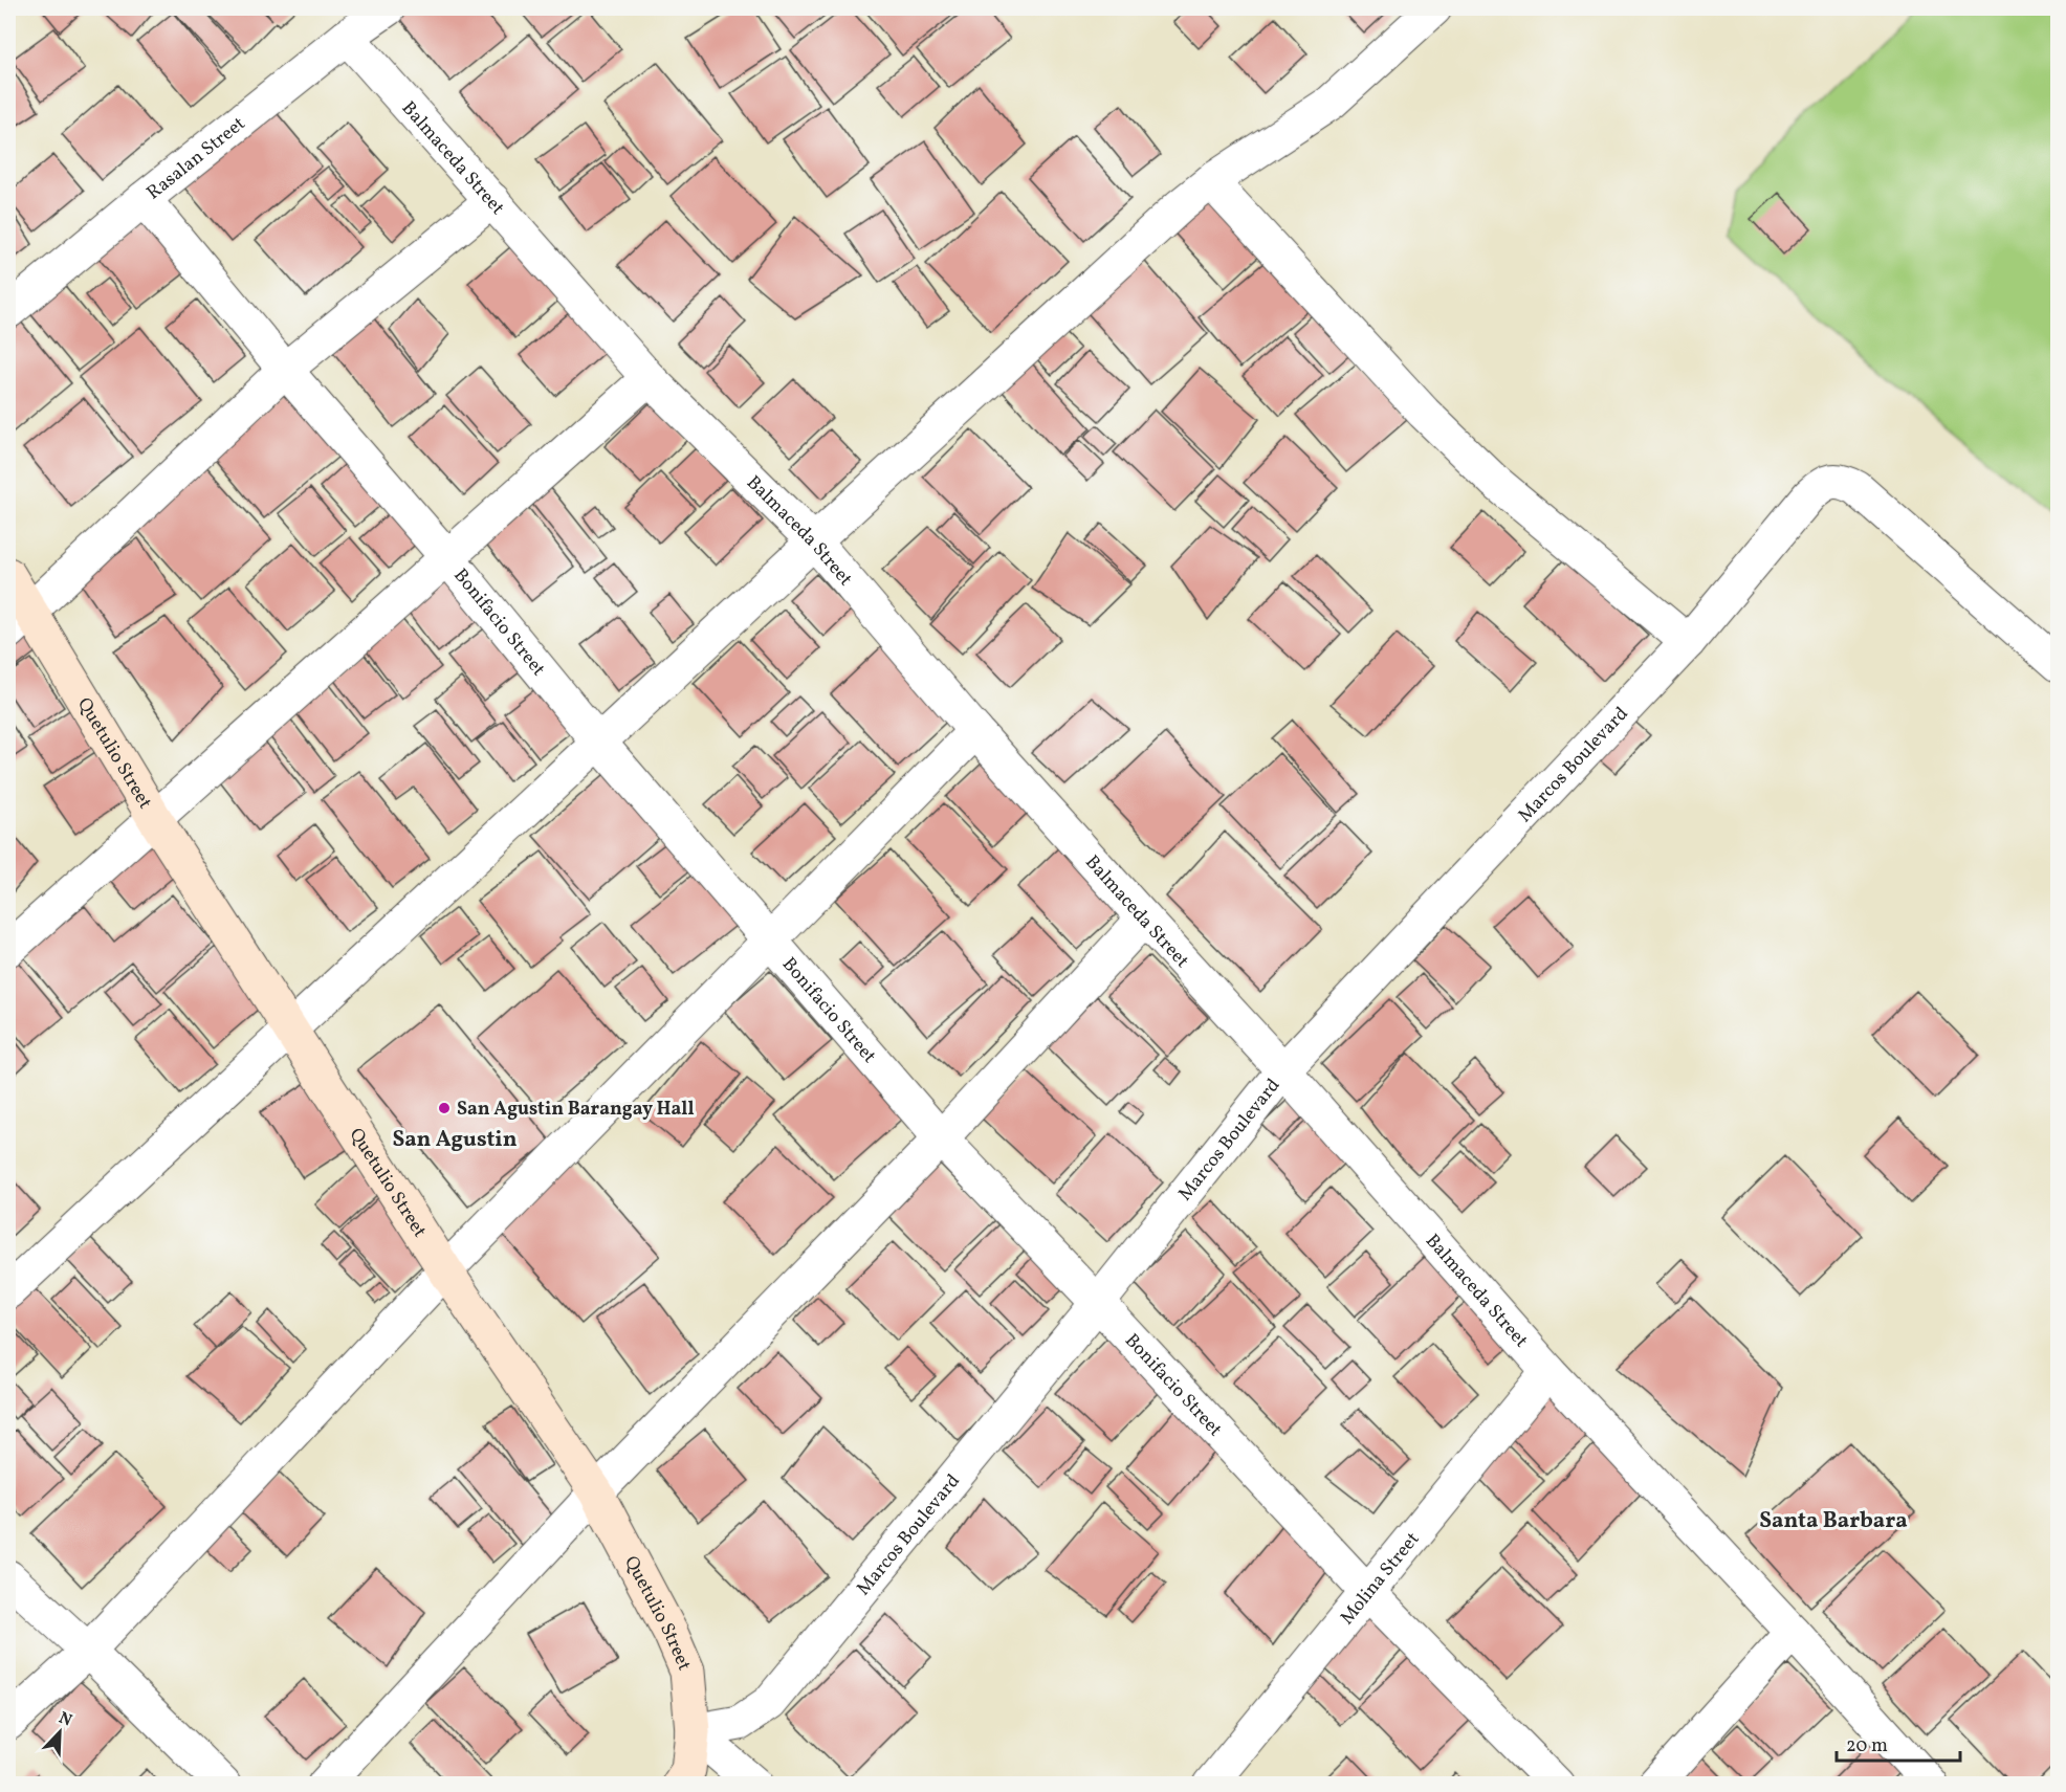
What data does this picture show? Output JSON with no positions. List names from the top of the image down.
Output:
{
  "streets": {
    "main road": ["Quetulio Street"],
    "street": [
      "Rasalan Street",
      "Balmaceda Street",
      "Bonifacio Street",
      "Marcos Boulevard",
      "Molina Street"
    ]
  },
  "crossings": [
    ["Rasalan Street", "Balmaceda Street"],
    ["Rasalan Street", "Bonifacio Street"],
    ["Balmaceda Street", "Marcos Boulevard"],
    ["Balmaceda Street", "Molina Street"],
    ["Bonifacio Street", "Marcos Boulevard"],
    ["Bonifacio Street", "Molina Street"],
    ["Quetulio Street", "Marcos Boulevard"]
  ],
  "districts": ["San Agustin", "Santa Barbara"],
  "places": ["San Agustin Barangay Hall"],
  "scale_bar": "20 m",
  "north": "top right"
}
